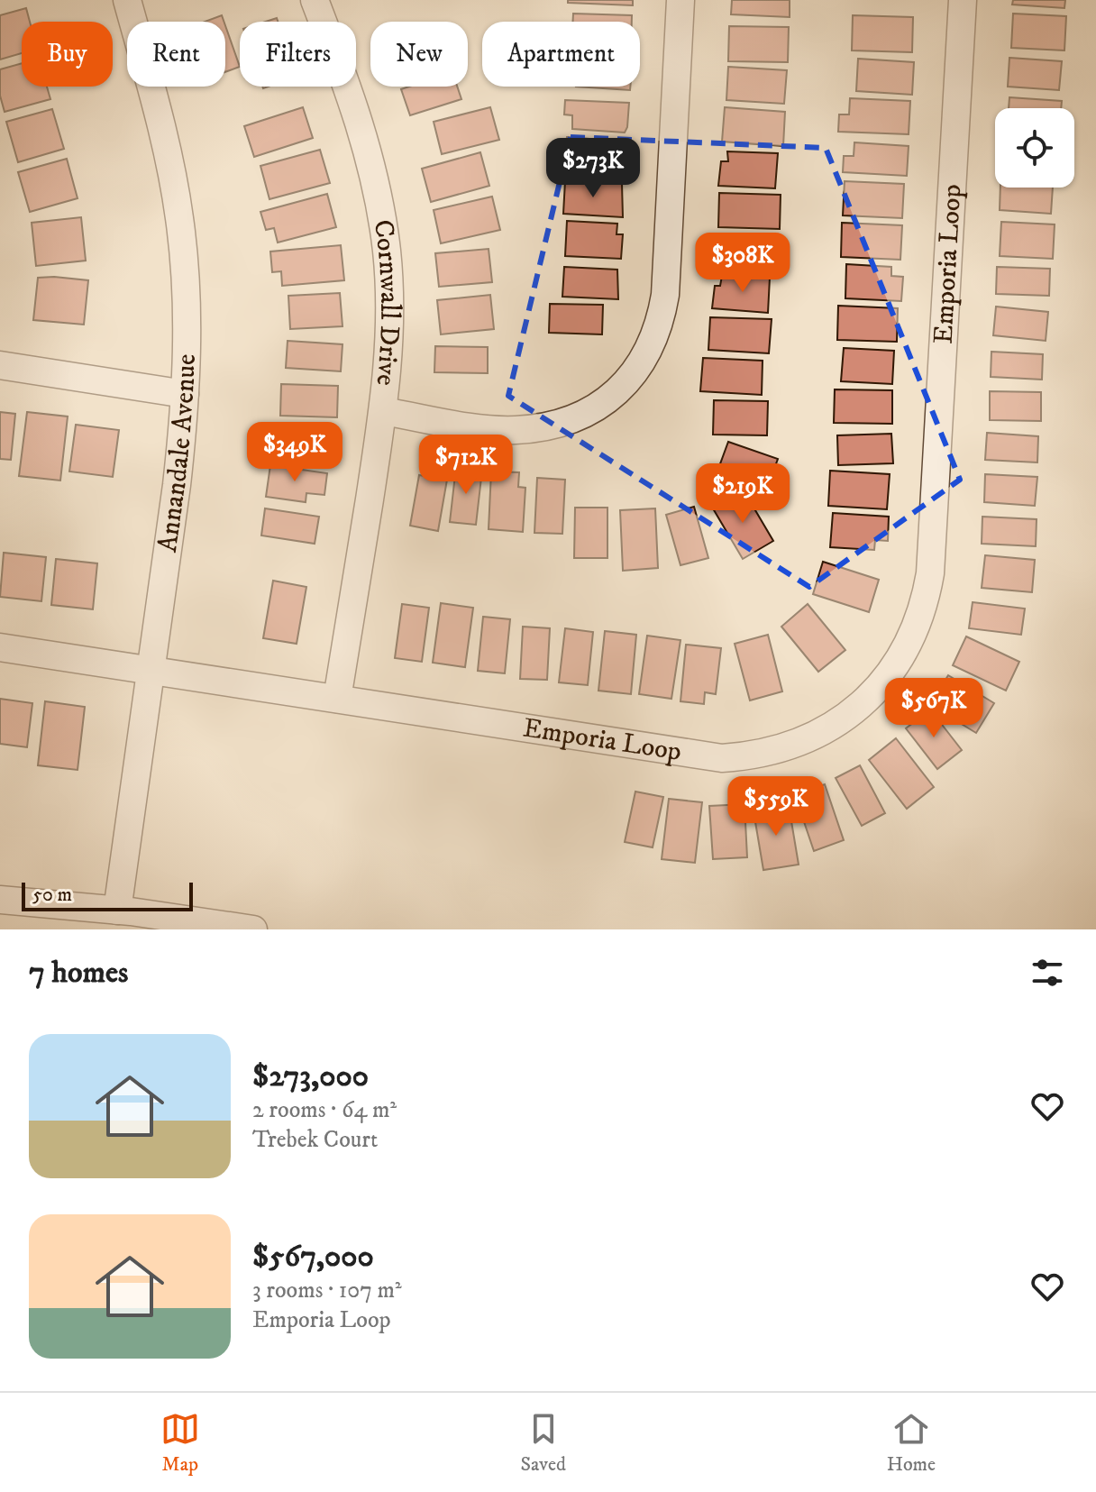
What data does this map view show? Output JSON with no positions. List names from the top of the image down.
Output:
{
  "streets": {
    "street": ["Emporia Loop", "Cornwall Drive", "Annandale Avenue"]
  },
  "crossings": [
    ["Emporia Loop", "Cornwall Drive"],
    ["Emporia Loop", "Annandale Avenue"]
  ],
  "scale_bar": "50 m",
  "page": {
    "chip": [
      "Buy",
      "Rent",
      "Filters",
      "New",
      "Apartment"
    ],
    "price": [
      "$273K",
      "$308K",
      "$349K",
      "$712K",
      "$219K",
      "$567K",
      "$559K"
    ],
    "scale": "50 m",
    "heading": "7 homes",
    "list": [
      {
        "name": "$273,000",
        "note": "2 rooms · 64 m² · Trebek Court"
      },
      {
        "name": "$567,000",
        "note": "3 rooms · 107 m² · Emporia Loop"
      }
    ],
    "tabs": ["Map", "Saved", "Home"]
  }
}
